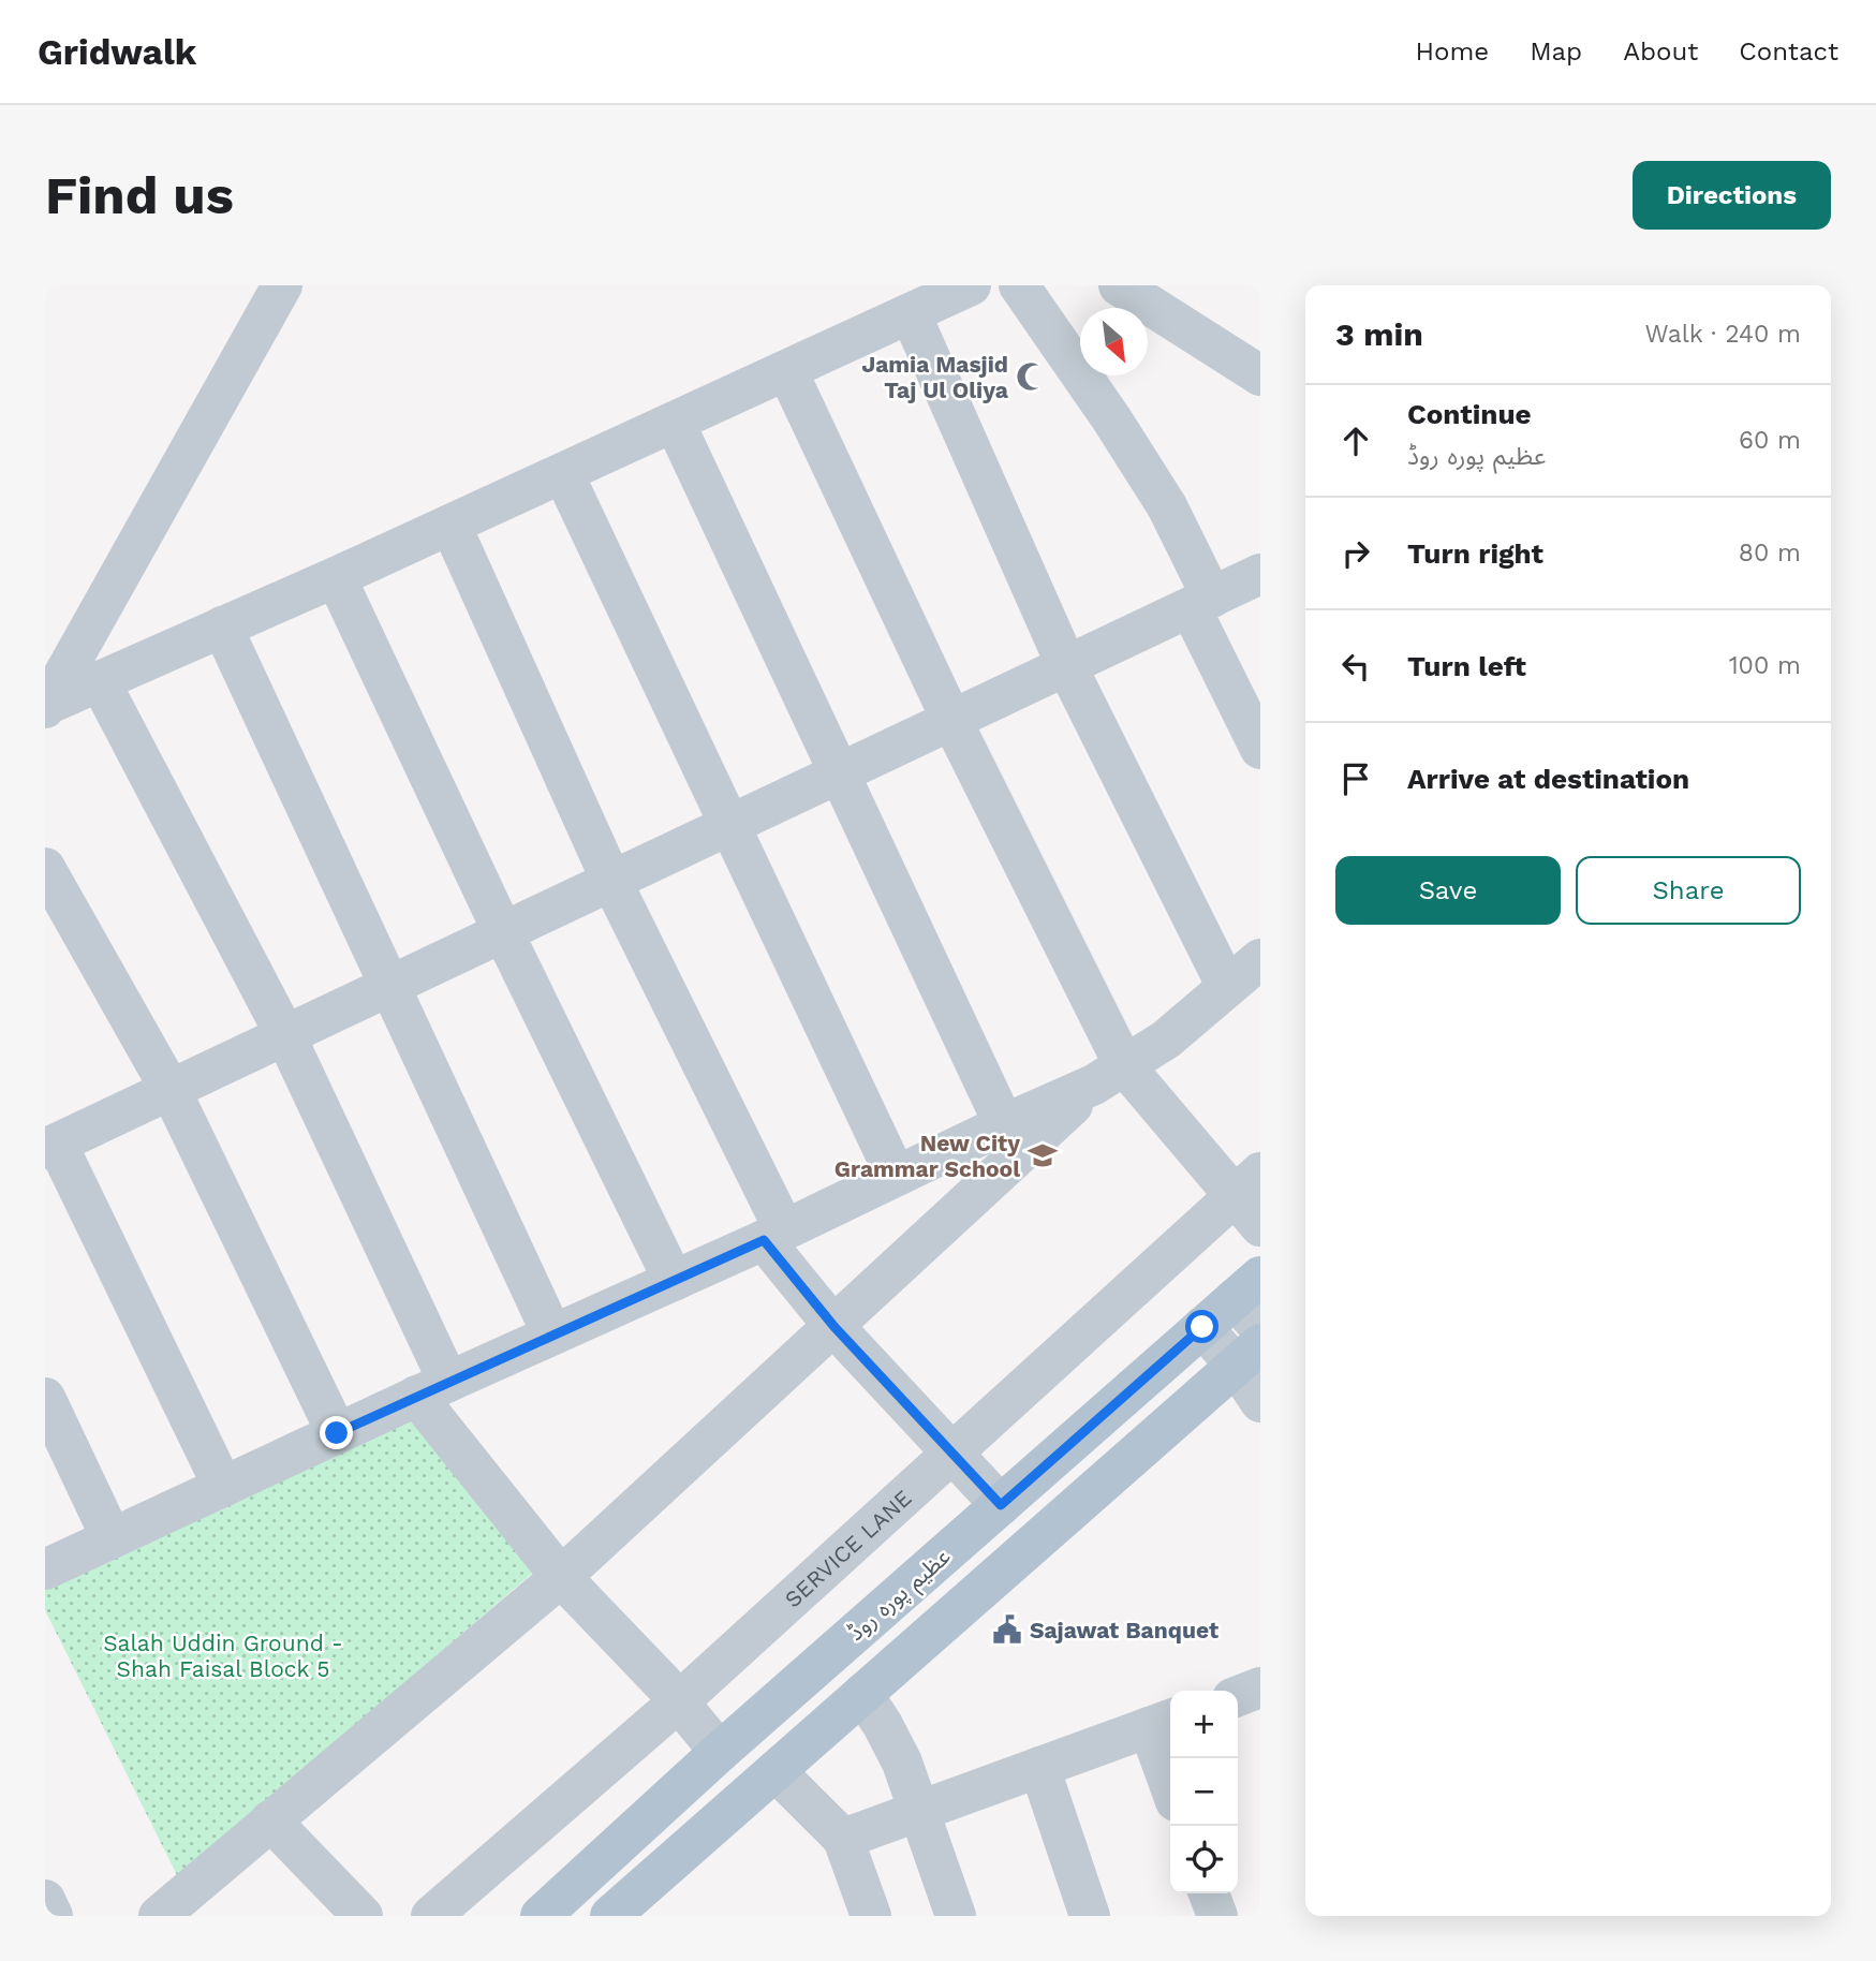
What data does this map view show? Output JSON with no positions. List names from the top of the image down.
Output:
{
  "streets": {
    "main road": ["عظیم پورہ روڈ"],
    "street": ["SERVICE LANE"]
  },
  "parks": ["Salah Uddin Ground - Shah Faisal Block 5"],
  "places": {
    "mosque": ["Jamia Masjid Taj Ul Oliya"],
    "school or university": ["New City Grammar School"],
    "public building": ["Sajawat Banquet"]
  },
  "north": "bottom right",
  "page": {
    "header": "Gridwalk",
    "nav": [
      "Home",
      "Map",
      "About",
      "Contact"
    ],
    "buttons": [
      "Directions",
      ["Save", "Share"]
    ],
    "title": "Find us",
    "heading": ["3 min", "Walk · 240 m"],
    "list": [
      ["Continue", "عظیم پورہ روڈ", "60 m"],
      ["Turn right", "80 m"],
      ["Turn left", "100 m"],
      "Arrive at destination"
    ],
    "map_buttons": ["+", "−"]
  }
}
